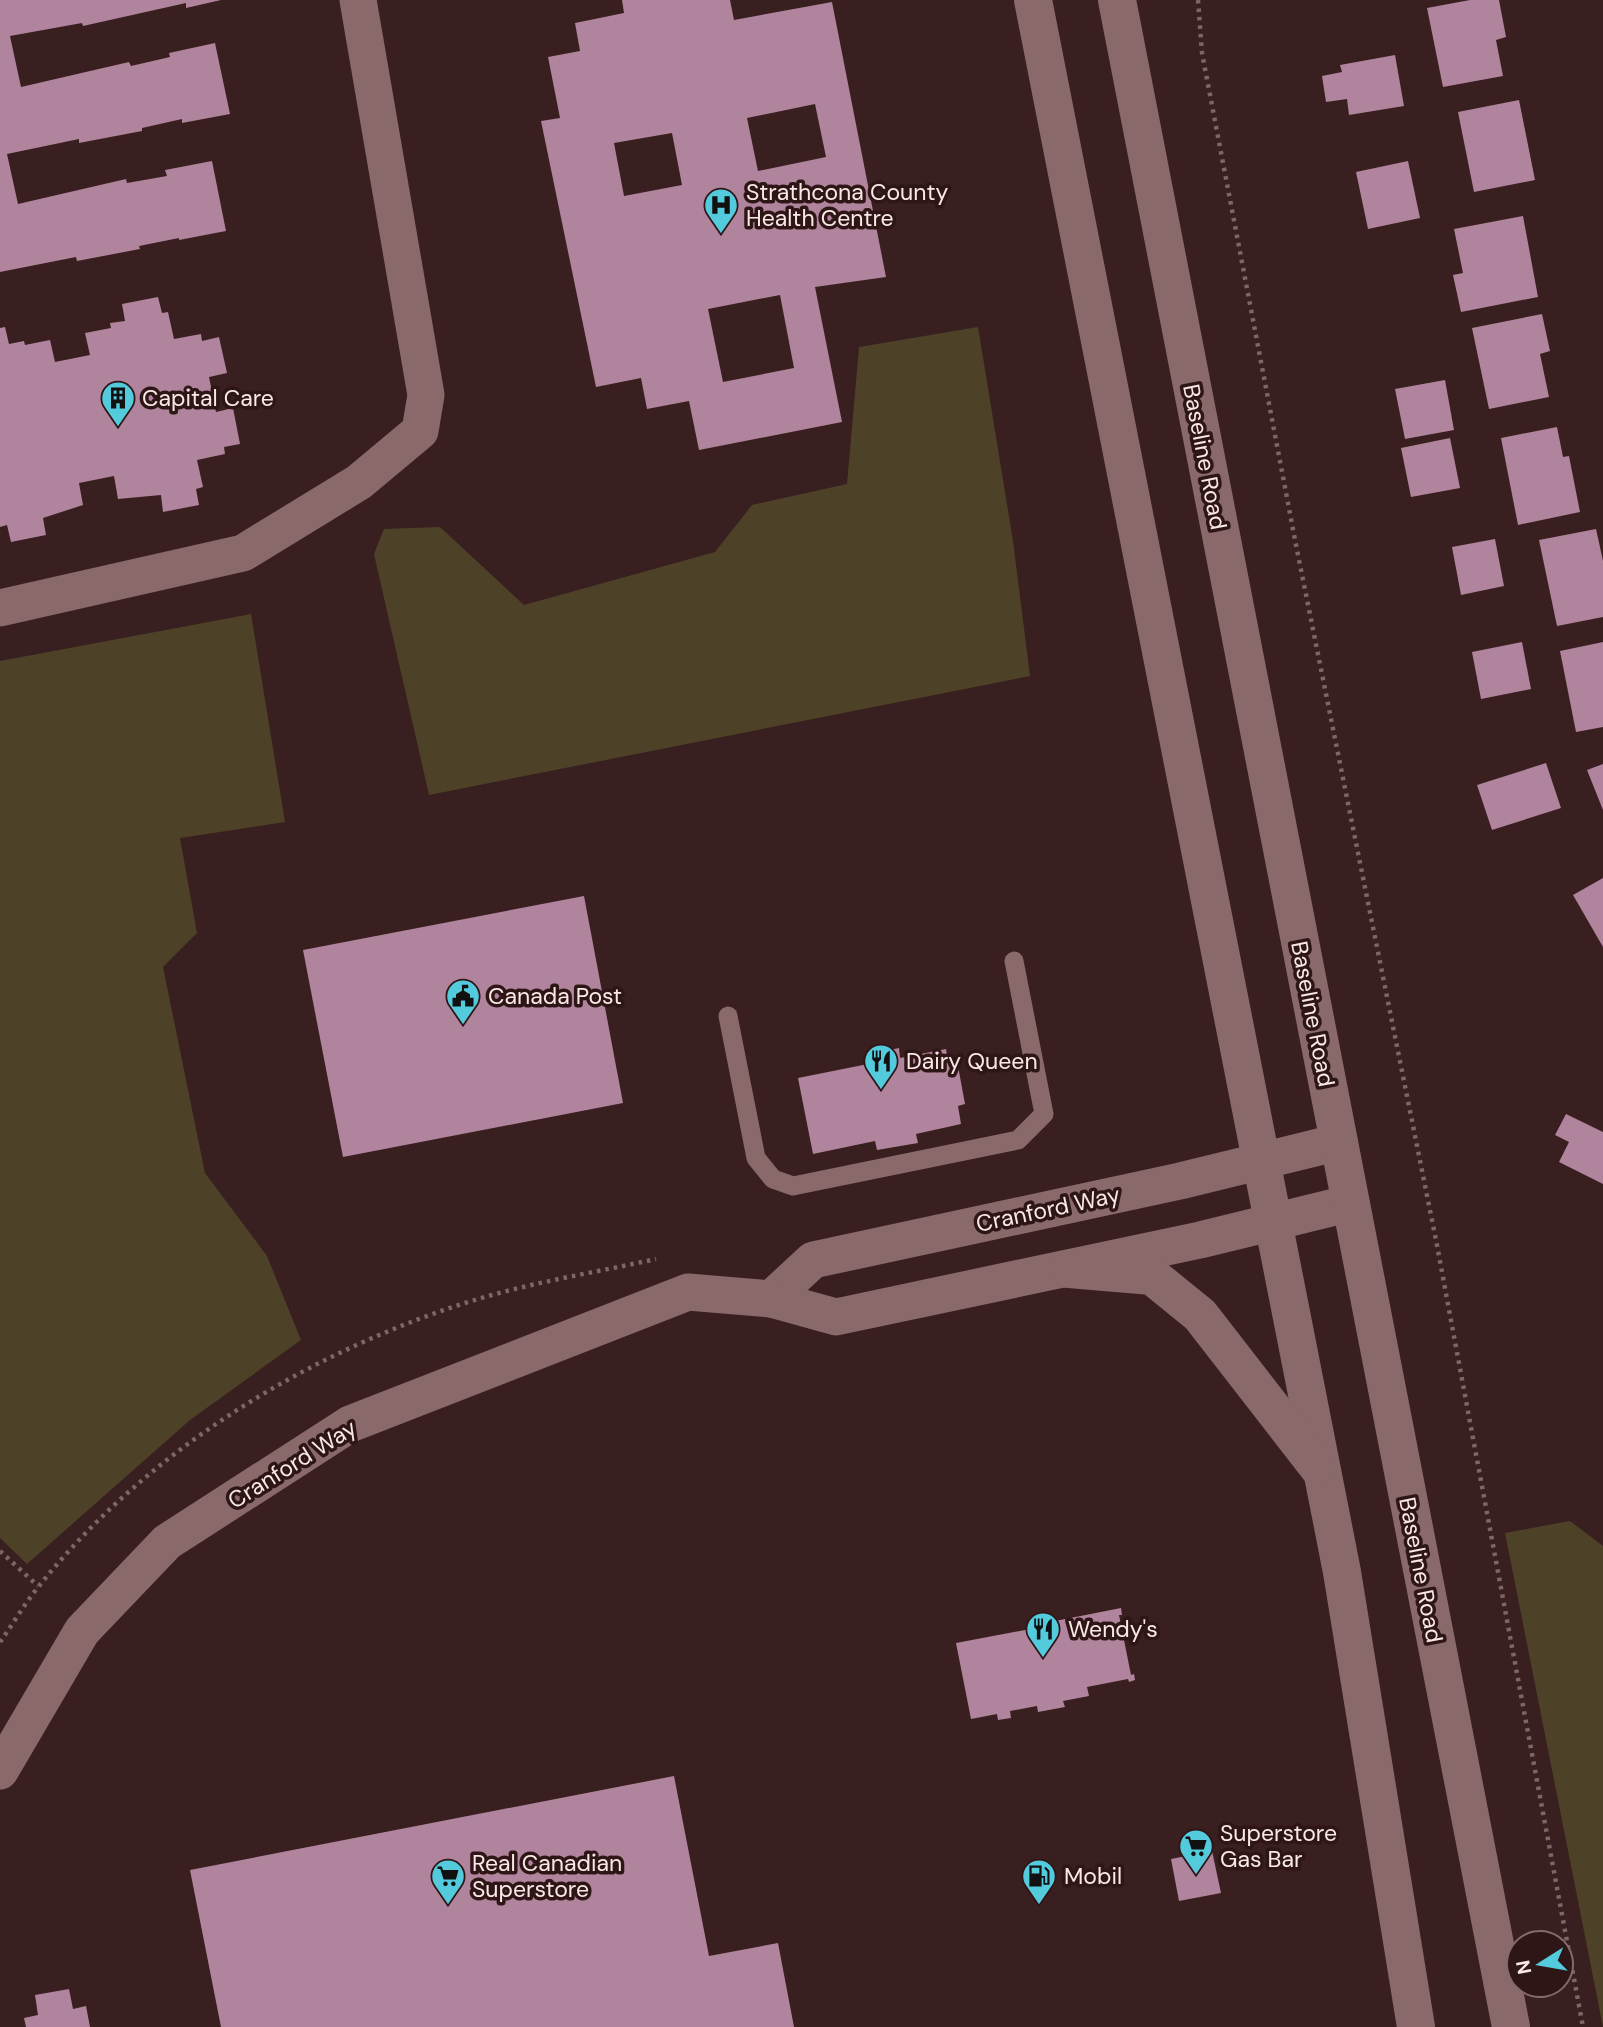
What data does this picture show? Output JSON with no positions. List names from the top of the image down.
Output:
{
  "streets": {
    "main road": ["Baseline Road"],
    "street": ["Cranford Way"]
  },
  "crossings": [
    ["Baseline Road", "Cranford Way"]
  ],
  "places": {
    "hospital": ["Strathcona County Health Centre"],
    "building": ["Capital Care"],
    "public building": ["Canada Post"],
    "restaurant": ["Dairy Queen", "Wendy's"],
    "supermarket": ["Superstore Gas Bar", "Real Canadian Superstore"],
    "fuel station": ["Mobil"]
  },
  "north": "left"
}
